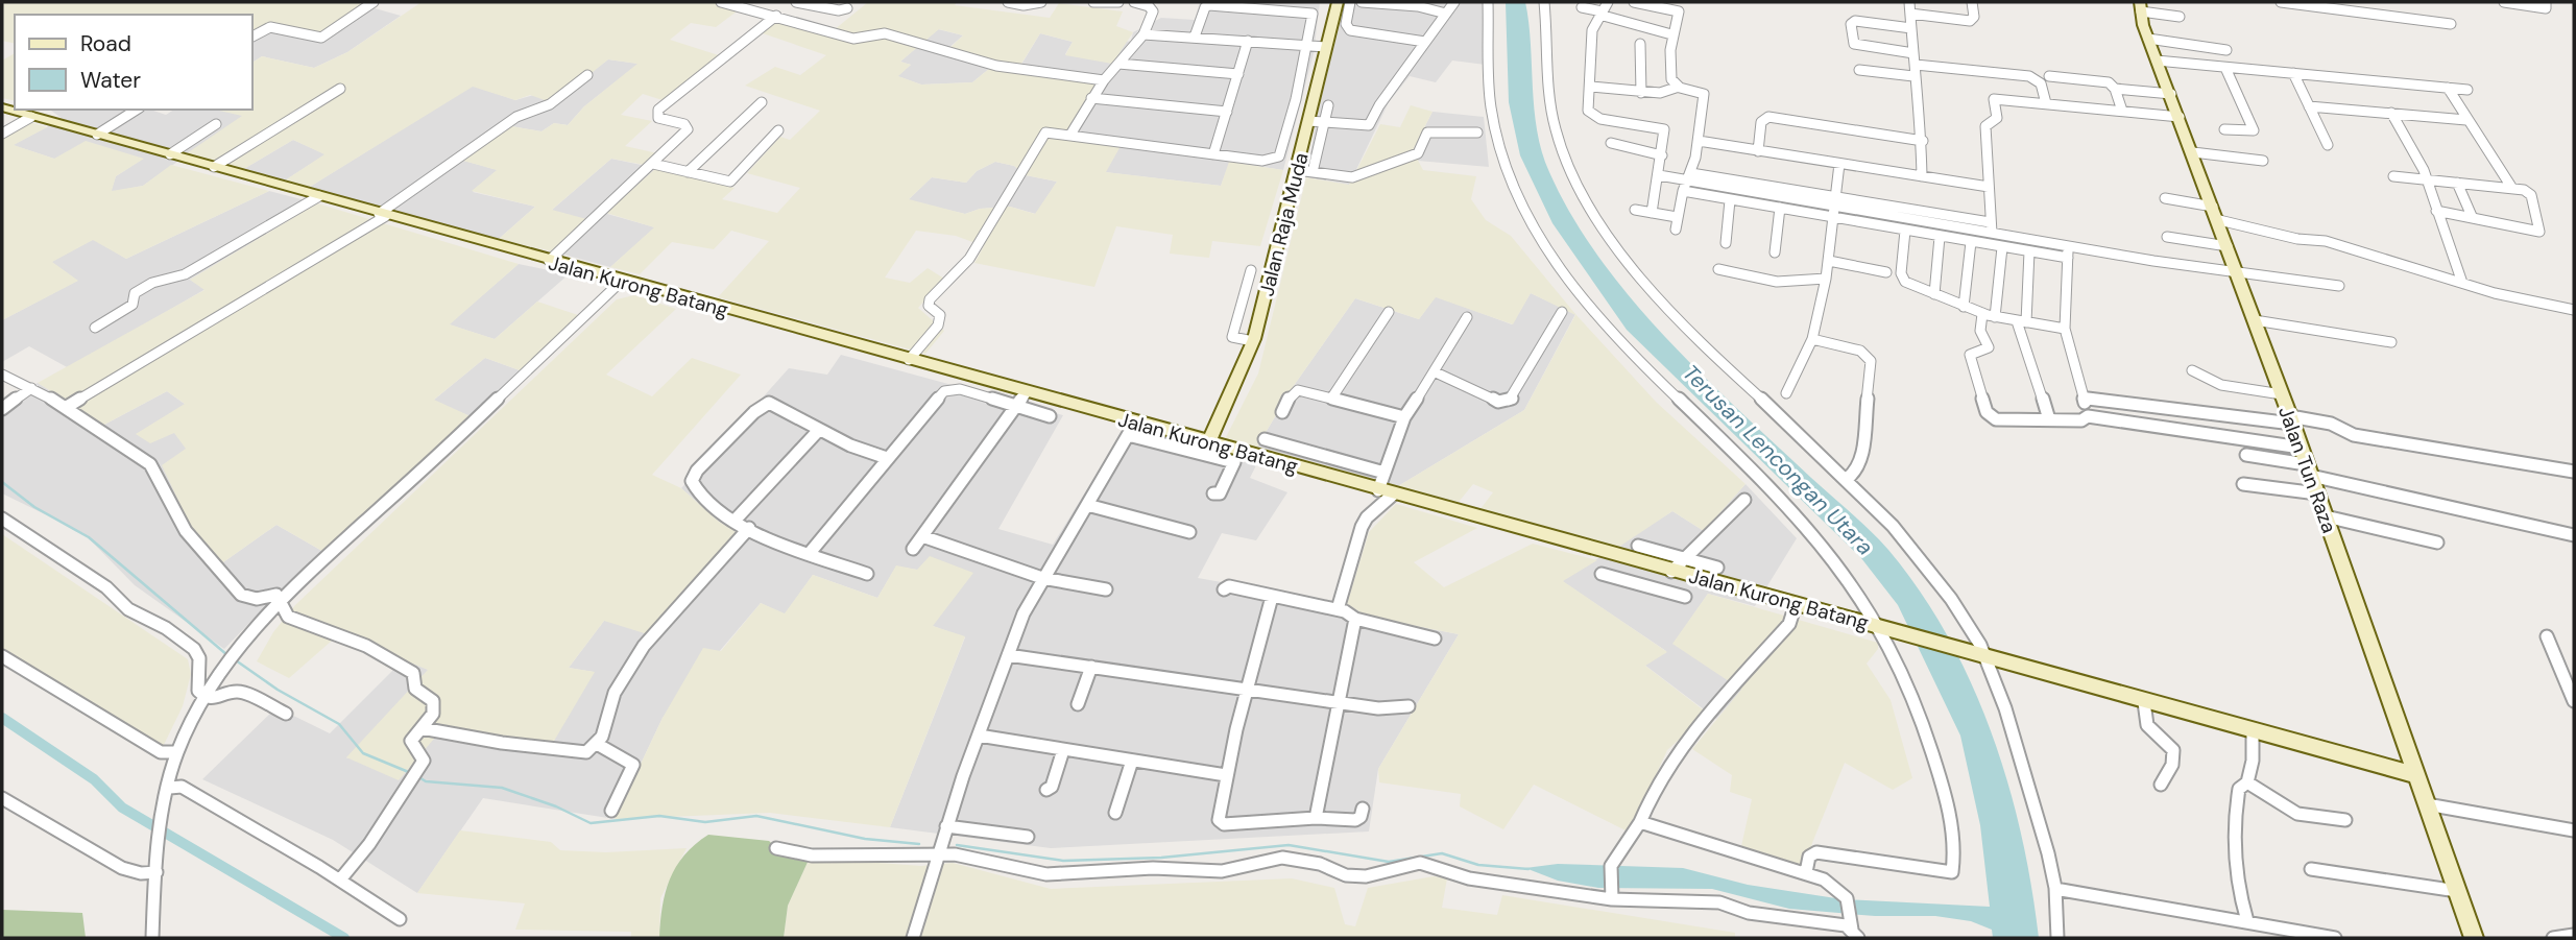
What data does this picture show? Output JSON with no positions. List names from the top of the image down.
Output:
{
  "streets": {
    "street": ["Jalan Raja Muda", "Jalan Kurong Batang", "Jalan Tun Raza"]
  },
  "crossings": [
    ["Jalan Raja Muda", "Jalan Kurong Batang"],
    ["Jalan Kurong Batang", "Jalan Tun Raza"]
  ],
  "water": ["Terusan Lencongan Utara"],
  "legend": ["Road", "Water"]
}
